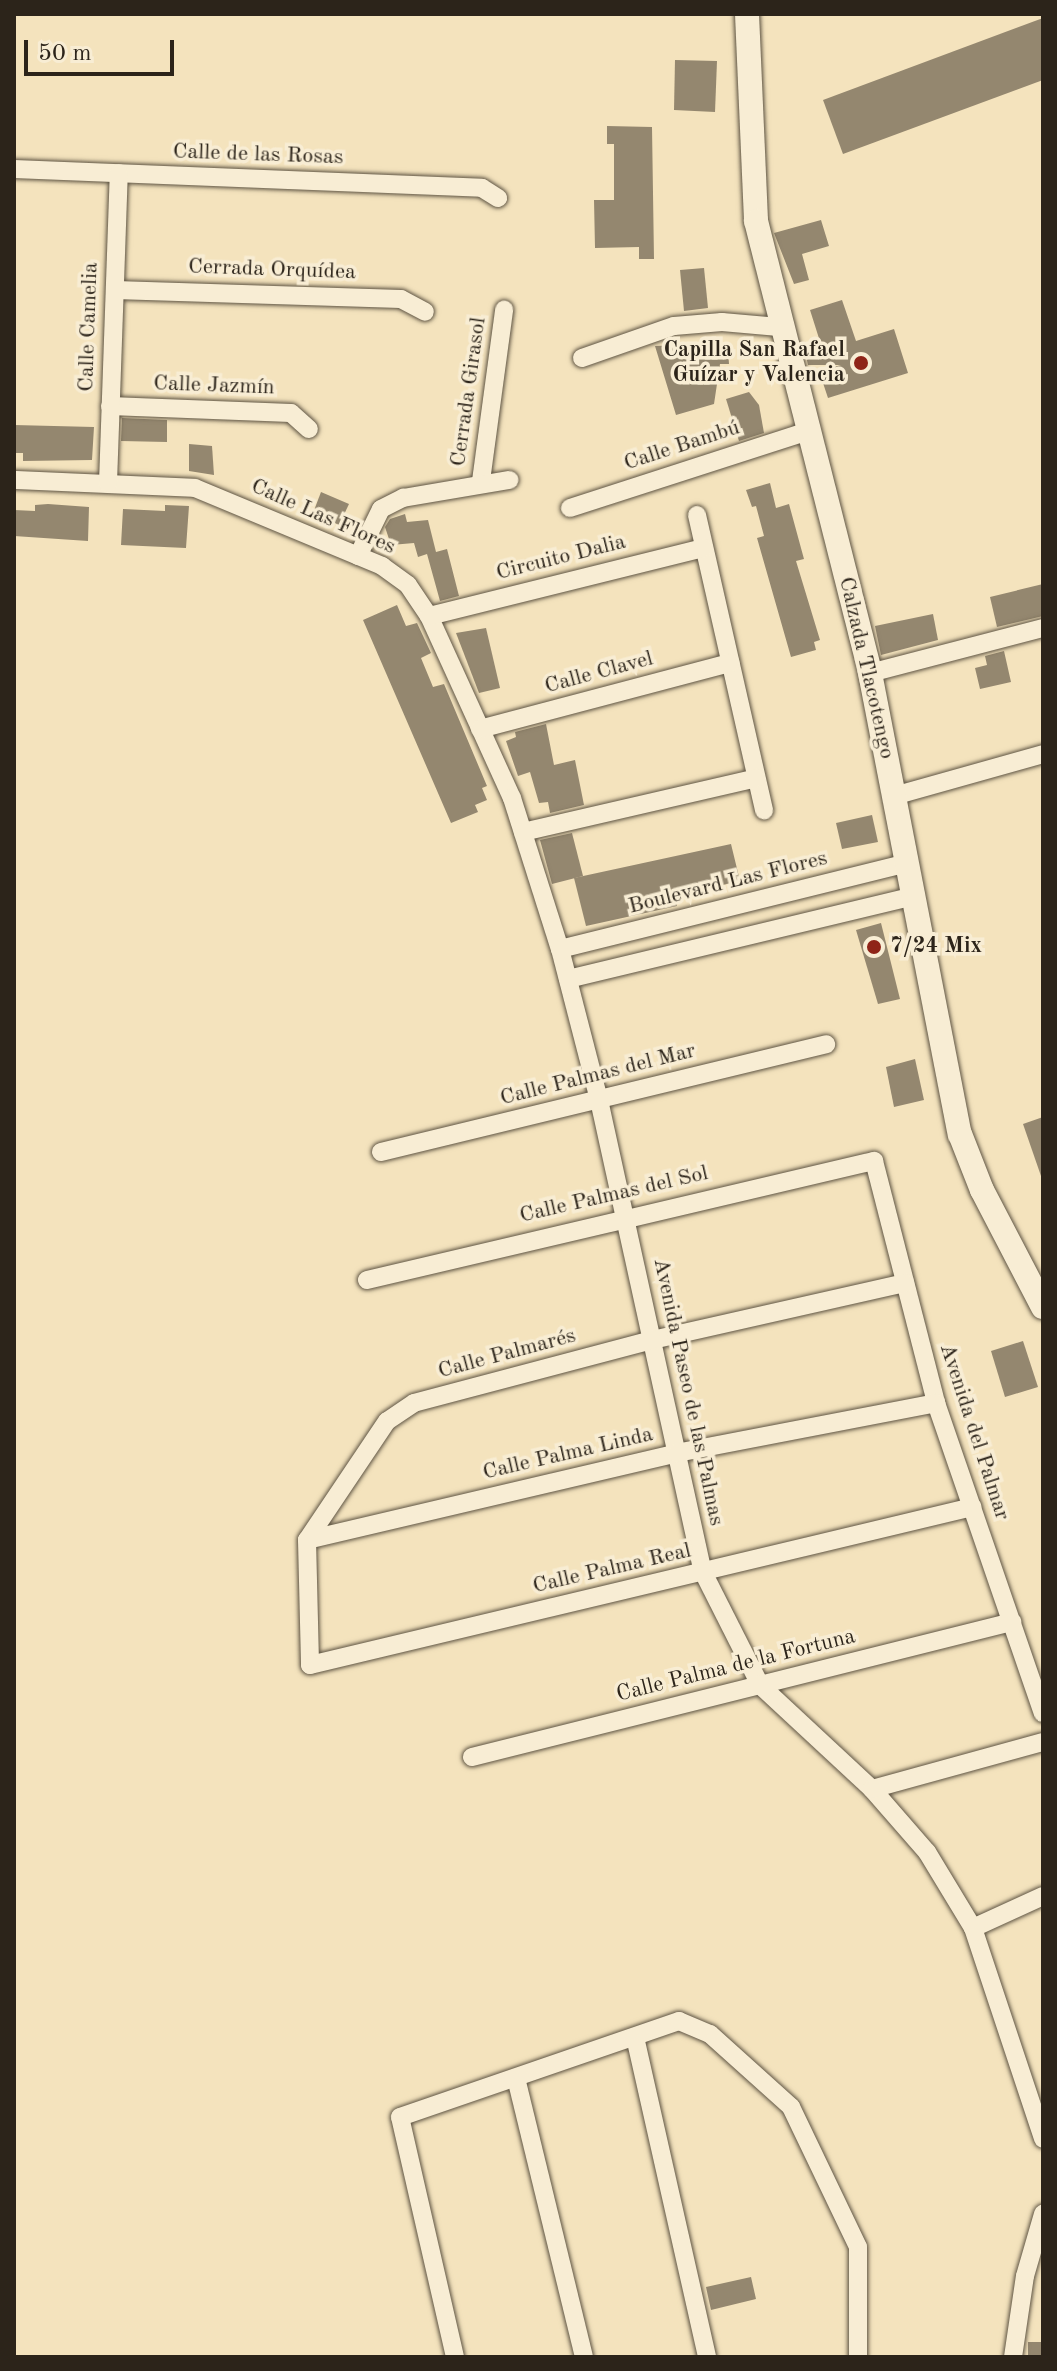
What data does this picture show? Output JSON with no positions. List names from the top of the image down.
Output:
{
  "streets": {
    "street": [
      "Calle de las Rosas",
      "Cerrada Orquídea",
      "Calle Camelia",
      "Calle Jazmín",
      "Cerrada Girasol",
      "Calle Bambú",
      "Calle Las Flores",
      "Circuito Dalia",
      "Calzada Tlacotengo",
      "Calle Clavel",
      "Boulevard Las Flores",
      "Calle Palmas del Mar",
      "Calle Palmas del Sol",
      "Calle Palmarés",
      "Avenida Paseo de las Palmas",
      "Avenida del Palmar",
      "Calle Palma Linda",
      "Calle Palma Real",
      "Calle Palma de la Fortuna"
    ]
  },
  "crossings": [
    ["Calle de las Rosas", "Calle Camelia"],
    ["Cerrada Orquídea", "Calle Camelia"],
    ["Calle Camelia", "Calle Jazmín"],
    ["Calle Camelia", "Calle Las Flores"],
    ["Cerrada Girasol", "Calle Las Flores"],
    ["Calle Bambú", "Calzada Tlacotengo"],
    ["Calle Las Flores", "Circuito Dalia"],
    ["Calle Las Flores", "Calle Clavel"],
    ["Calle Las Flores", "Boulevard Las Flores"],
    ["Calle Las Flores", "Avenida Paseo de las Palmas"],
    ["Calzada Tlacotengo", "Boulevard Las Flores"],
    ["Boulevard Las Flores", "Avenida Paseo de las Palmas"],
    ["Calle Palmas del Mar", "Avenida Paseo de las Palmas"],
    ["Calle Palmas del Sol", "Avenida Paseo de las Palmas"],
    ["Calle Palmas del Sol", "Avenida del Palmar"],
    ["Calle Palmarés", "Avenida Paseo de las Palmas"],
    ["Calle Palmarés", "Avenida del Palmar"],
    ["Calle Palmarés", "Calle Palma Linda"],
    ["Calle Palmarés", "Calle Palma Real"],
    ["Avenida Paseo de las Palmas", "Calle Palma Linda"],
    ["Avenida Paseo de las Palmas", "Calle Palma Real"],
    ["Avenida Paseo de las Palmas", "Calle Palma de la Fortuna"],
    ["Avenida del Palmar", "Calle Palma Linda"],
    ["Avenida del Palmar", "Calle Palma Real"],
    ["Avenida del Palmar", "Calle Palma de la Fortuna"],
    ["Calle Palma Linda", "Calle Palma Real"]
  ],
  "places": ["Capilla San Rafael Guízar y Valencia", "7/24 Mix"],
  "scale_bar": "50 m"
}
